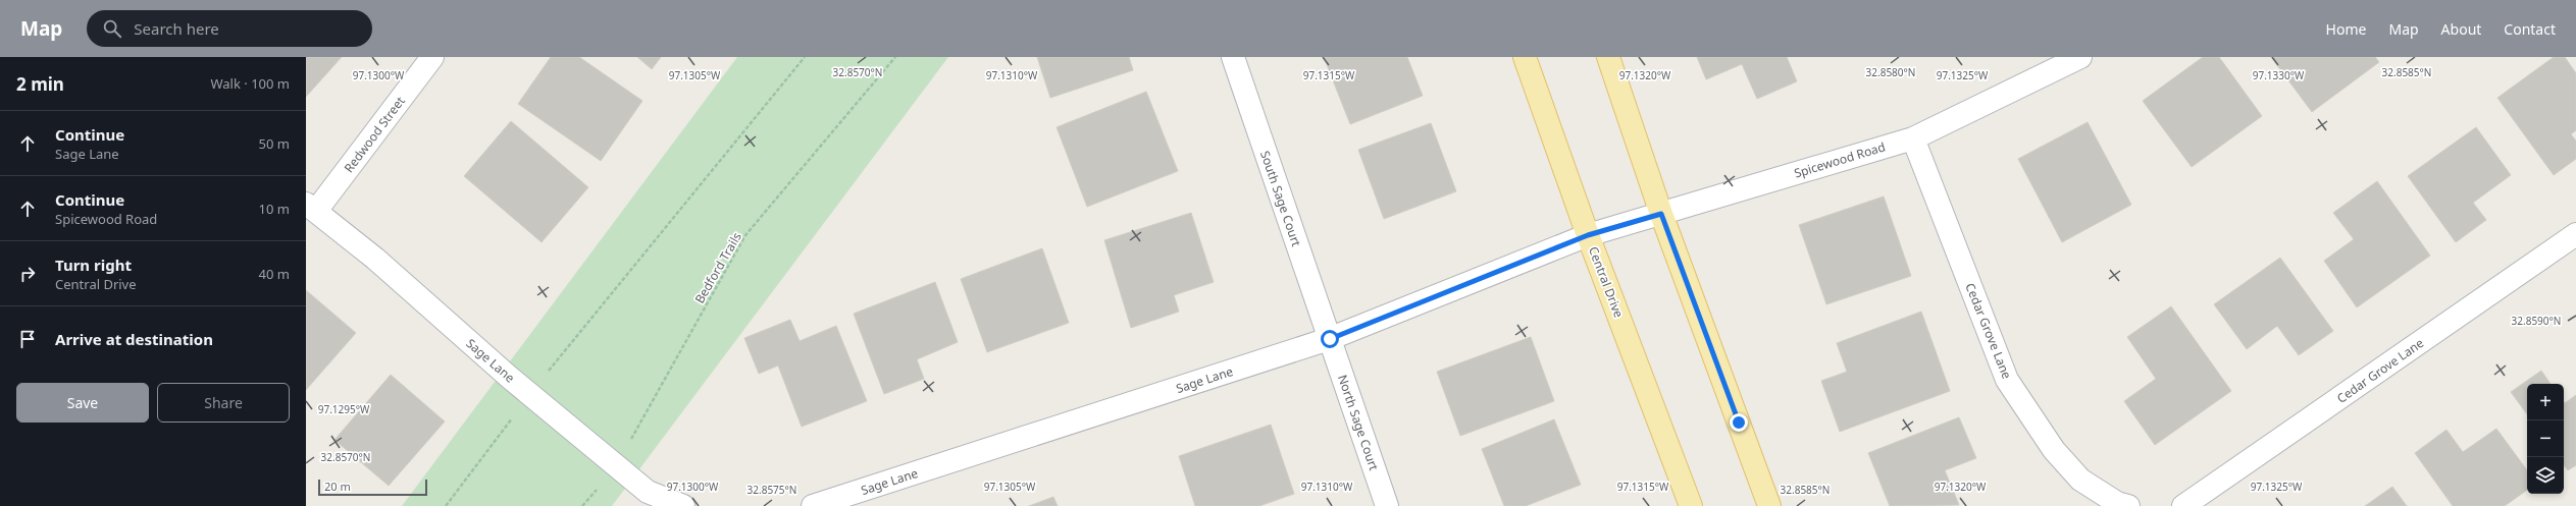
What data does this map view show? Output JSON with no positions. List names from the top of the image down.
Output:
{
  "streets": {
    "main road": ["Central Drive"],
    "street": [
      "Redwood Street",
      "Spicewood Road",
      "South Sage Court",
      "Cedar Grove Lane",
      "Sage Lane",
      "North Sage Court"
    ],
    "path": ["Bedford Trails"]
  },
  "crossings": [
    ["Redwood Street", "Sage Lane"],
    ["Spicewood Road", "Central Drive"],
    ["Spicewood Road", "Cedar Grove Lane"],
    ["Spicewood Road", "Sage Lane"],
    ["South Sage Court", "Sage Lane"],
    ["South Sage Court", "North Sage Court"],
    ["Bedford Trails", "Sage Lane"],
    ["Central Drive", "Sage Lane"],
    ["Sage Lane", "North Sage Court"]
  ],
  "scale_bar": "20 m",
  "page": {
    "header": "Map",
    "search": "Search here",
    "nav": [
      "Home",
      "Map",
      "About",
      "Contact"
    ],
    "heading": ["2 min", "Walk · 100 m"],
    "list": [
      ["Continue", "Sage Lane", "50 m"],
      ["Continue", "Spicewood Road", "10 m"],
      ["Turn right", "Central Drive", "40 m"],
      "Arrive at destination"
    ],
    "buttons": ["Save", "Share"],
    "map_buttons": ["+", "−"],
    "scale": "20 m"
  },
  "coordinates": [
    "32.8570°N",
    "32.8580°N",
    "32.8585°N",
    "97.1300°W",
    "97.1305°W",
    "97.1310°W",
    "97.1315°W",
    "97.1320°W",
    "97.1325°W",
    "97.1330°W",
    "32.8590°N",
    "97.1295°W",
    "32.8575°N"
  ]
}
